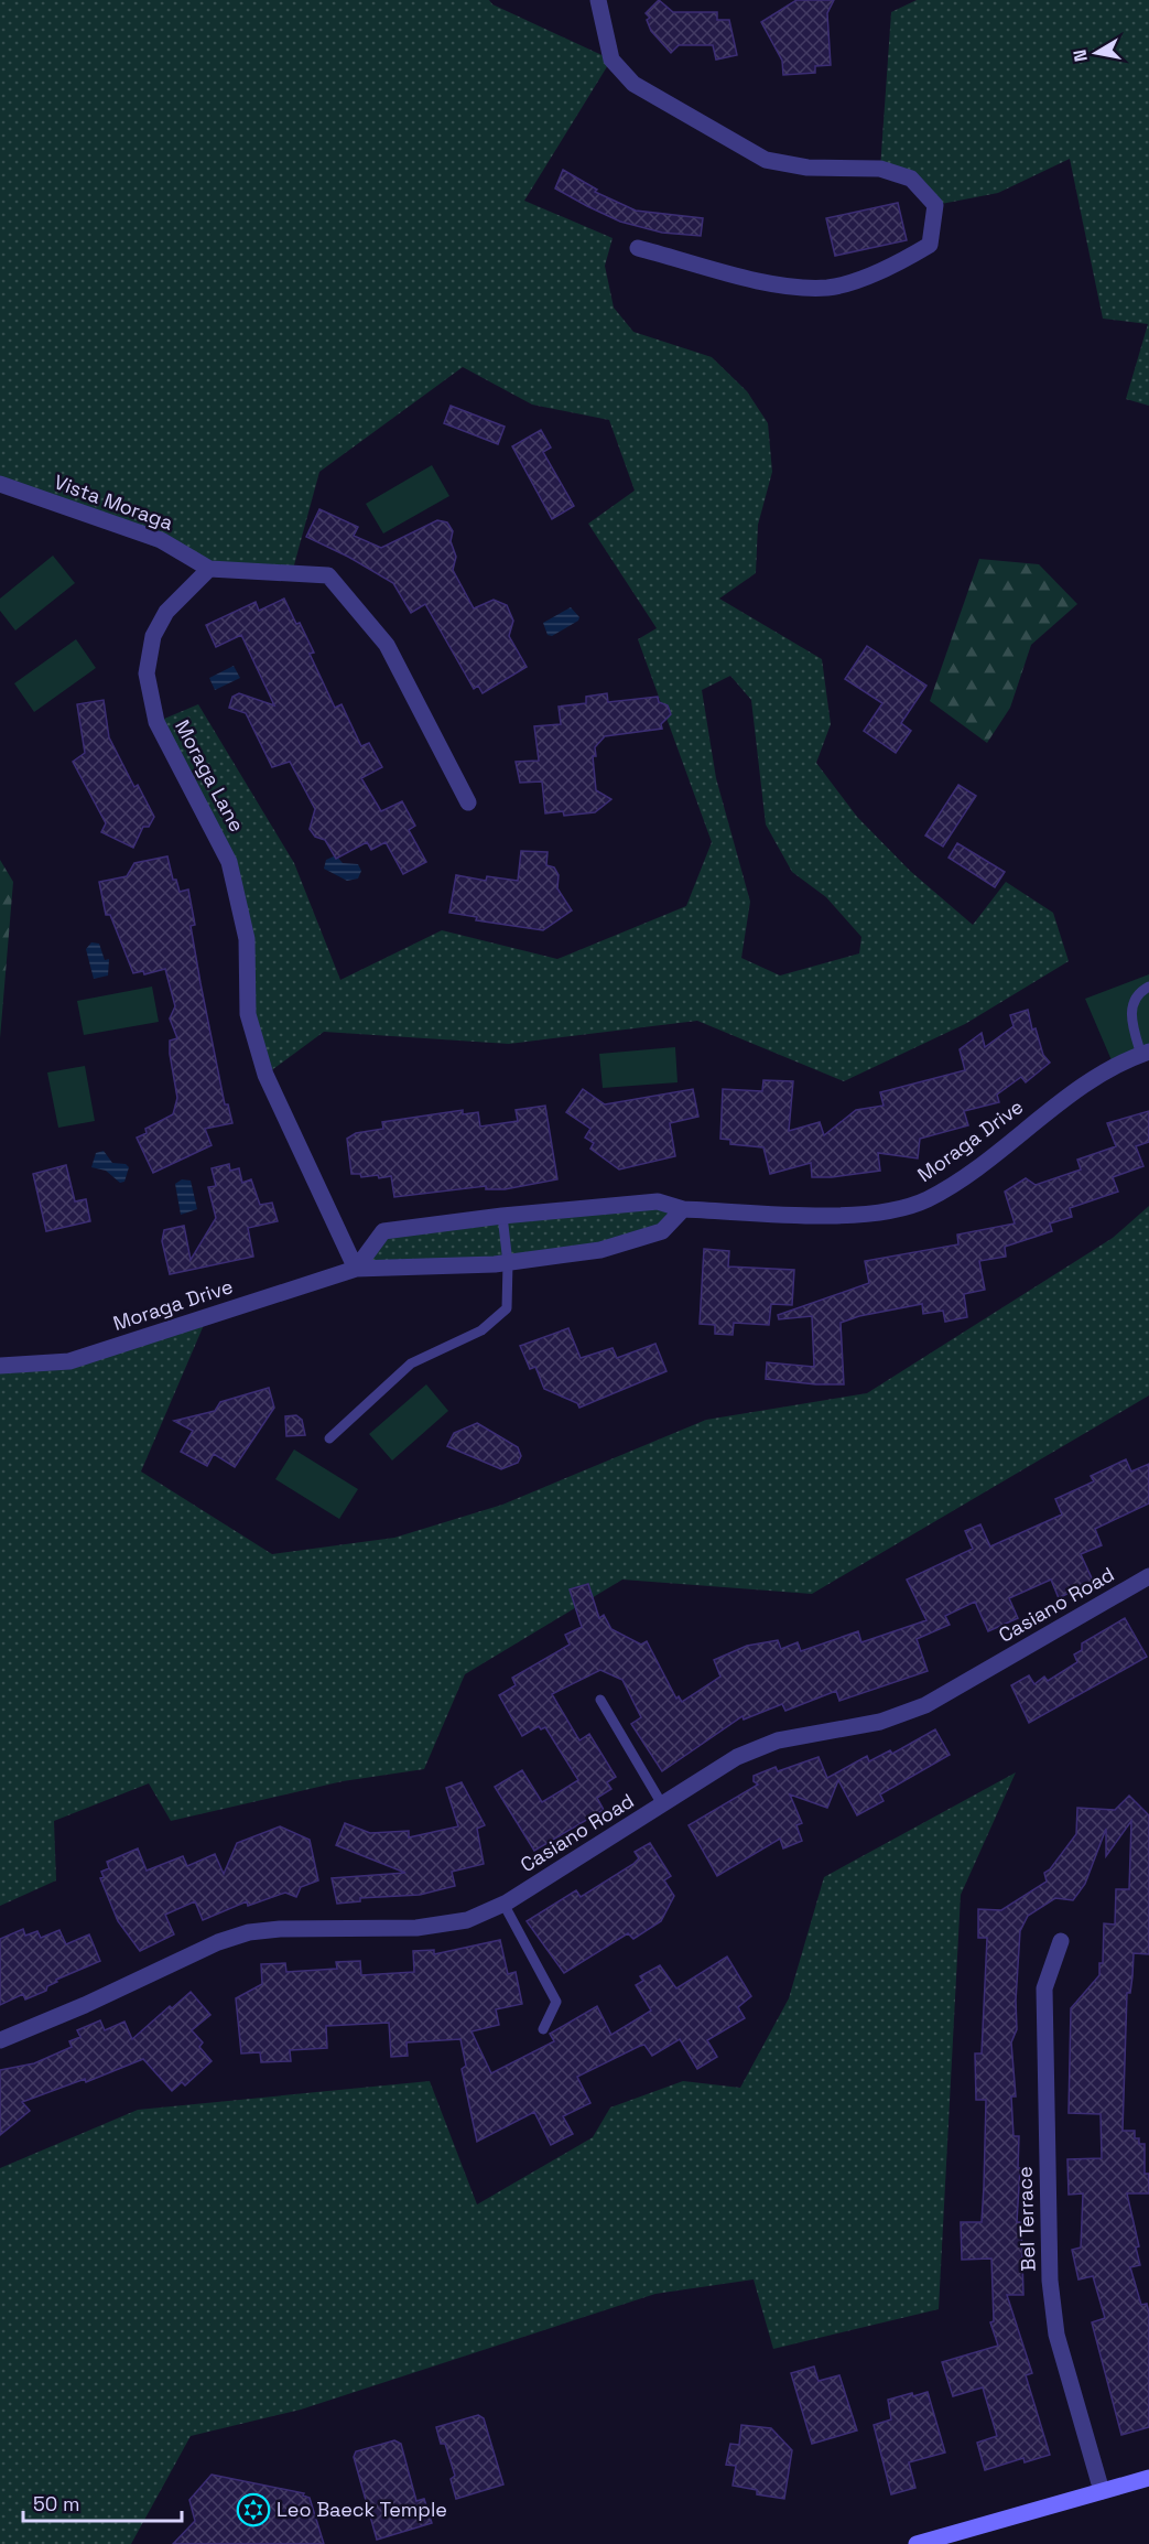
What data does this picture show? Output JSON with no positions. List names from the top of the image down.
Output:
{
  "streets": {
    "street": [
      "Vista Moraga",
      "Moraga Lane",
      "Moraga Drive",
      "Casiano Road",
      "Bel Terrace"
    ]
  },
  "crossings": [
    ["Vista Moraga", "Moraga Lane"],
    ["Moraga Lane", "Moraga Drive"]
  ],
  "places": {
    "synagogue": ["Leo Baeck Temple"]
  },
  "scale_bar": "50 m",
  "north": "left"
}
